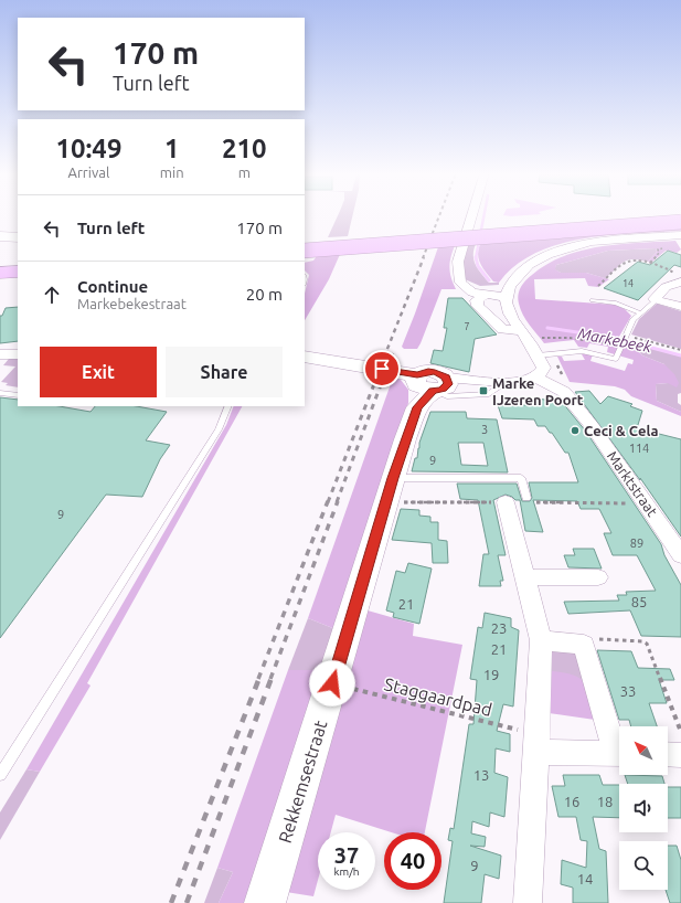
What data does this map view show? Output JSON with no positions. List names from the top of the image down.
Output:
{
  "streets": {
    "street": ["Marktstraat", "Rekkemsestraat"],
    "path": ["Staggaardpad"]
  },
  "crossings": [
    ["Staggaardpad", "Rekkemsestraat"]
  ],
  "water": ["Markebeek"],
  "places": {
    "transit": ["Marke IJzeren Poort"],
    "other": ["Ceci & Cela"]
  },
  "house_numbers": [
    "14",
    "7",
    "3",
    "114",
    "9",
    "9",
    "89",
    "85",
    "21",
    "23",
    "21",
    "19",
    "33",
    "13",
    "16",
    "18",
    "9",
    "14"
  ],
  "north": "top left",
  "page": {
    "turn": ["170 m", "Turn left"],
    "eta": [
      "10:49",
      "Arrival",
      "1",
      "min",
      "210",
      "m"
    ],
    "list": [
      {
        "name": "Turn left",
        "value": "170 m"
      },
      {
        "name": "Continue",
        "note": "Markebekestraat",
        "value": "20 m"
      }
    ],
    "buttons": ["Exit", "Share"],
    "speed": "37 km/h",
    "limit": "40"
  }
}
